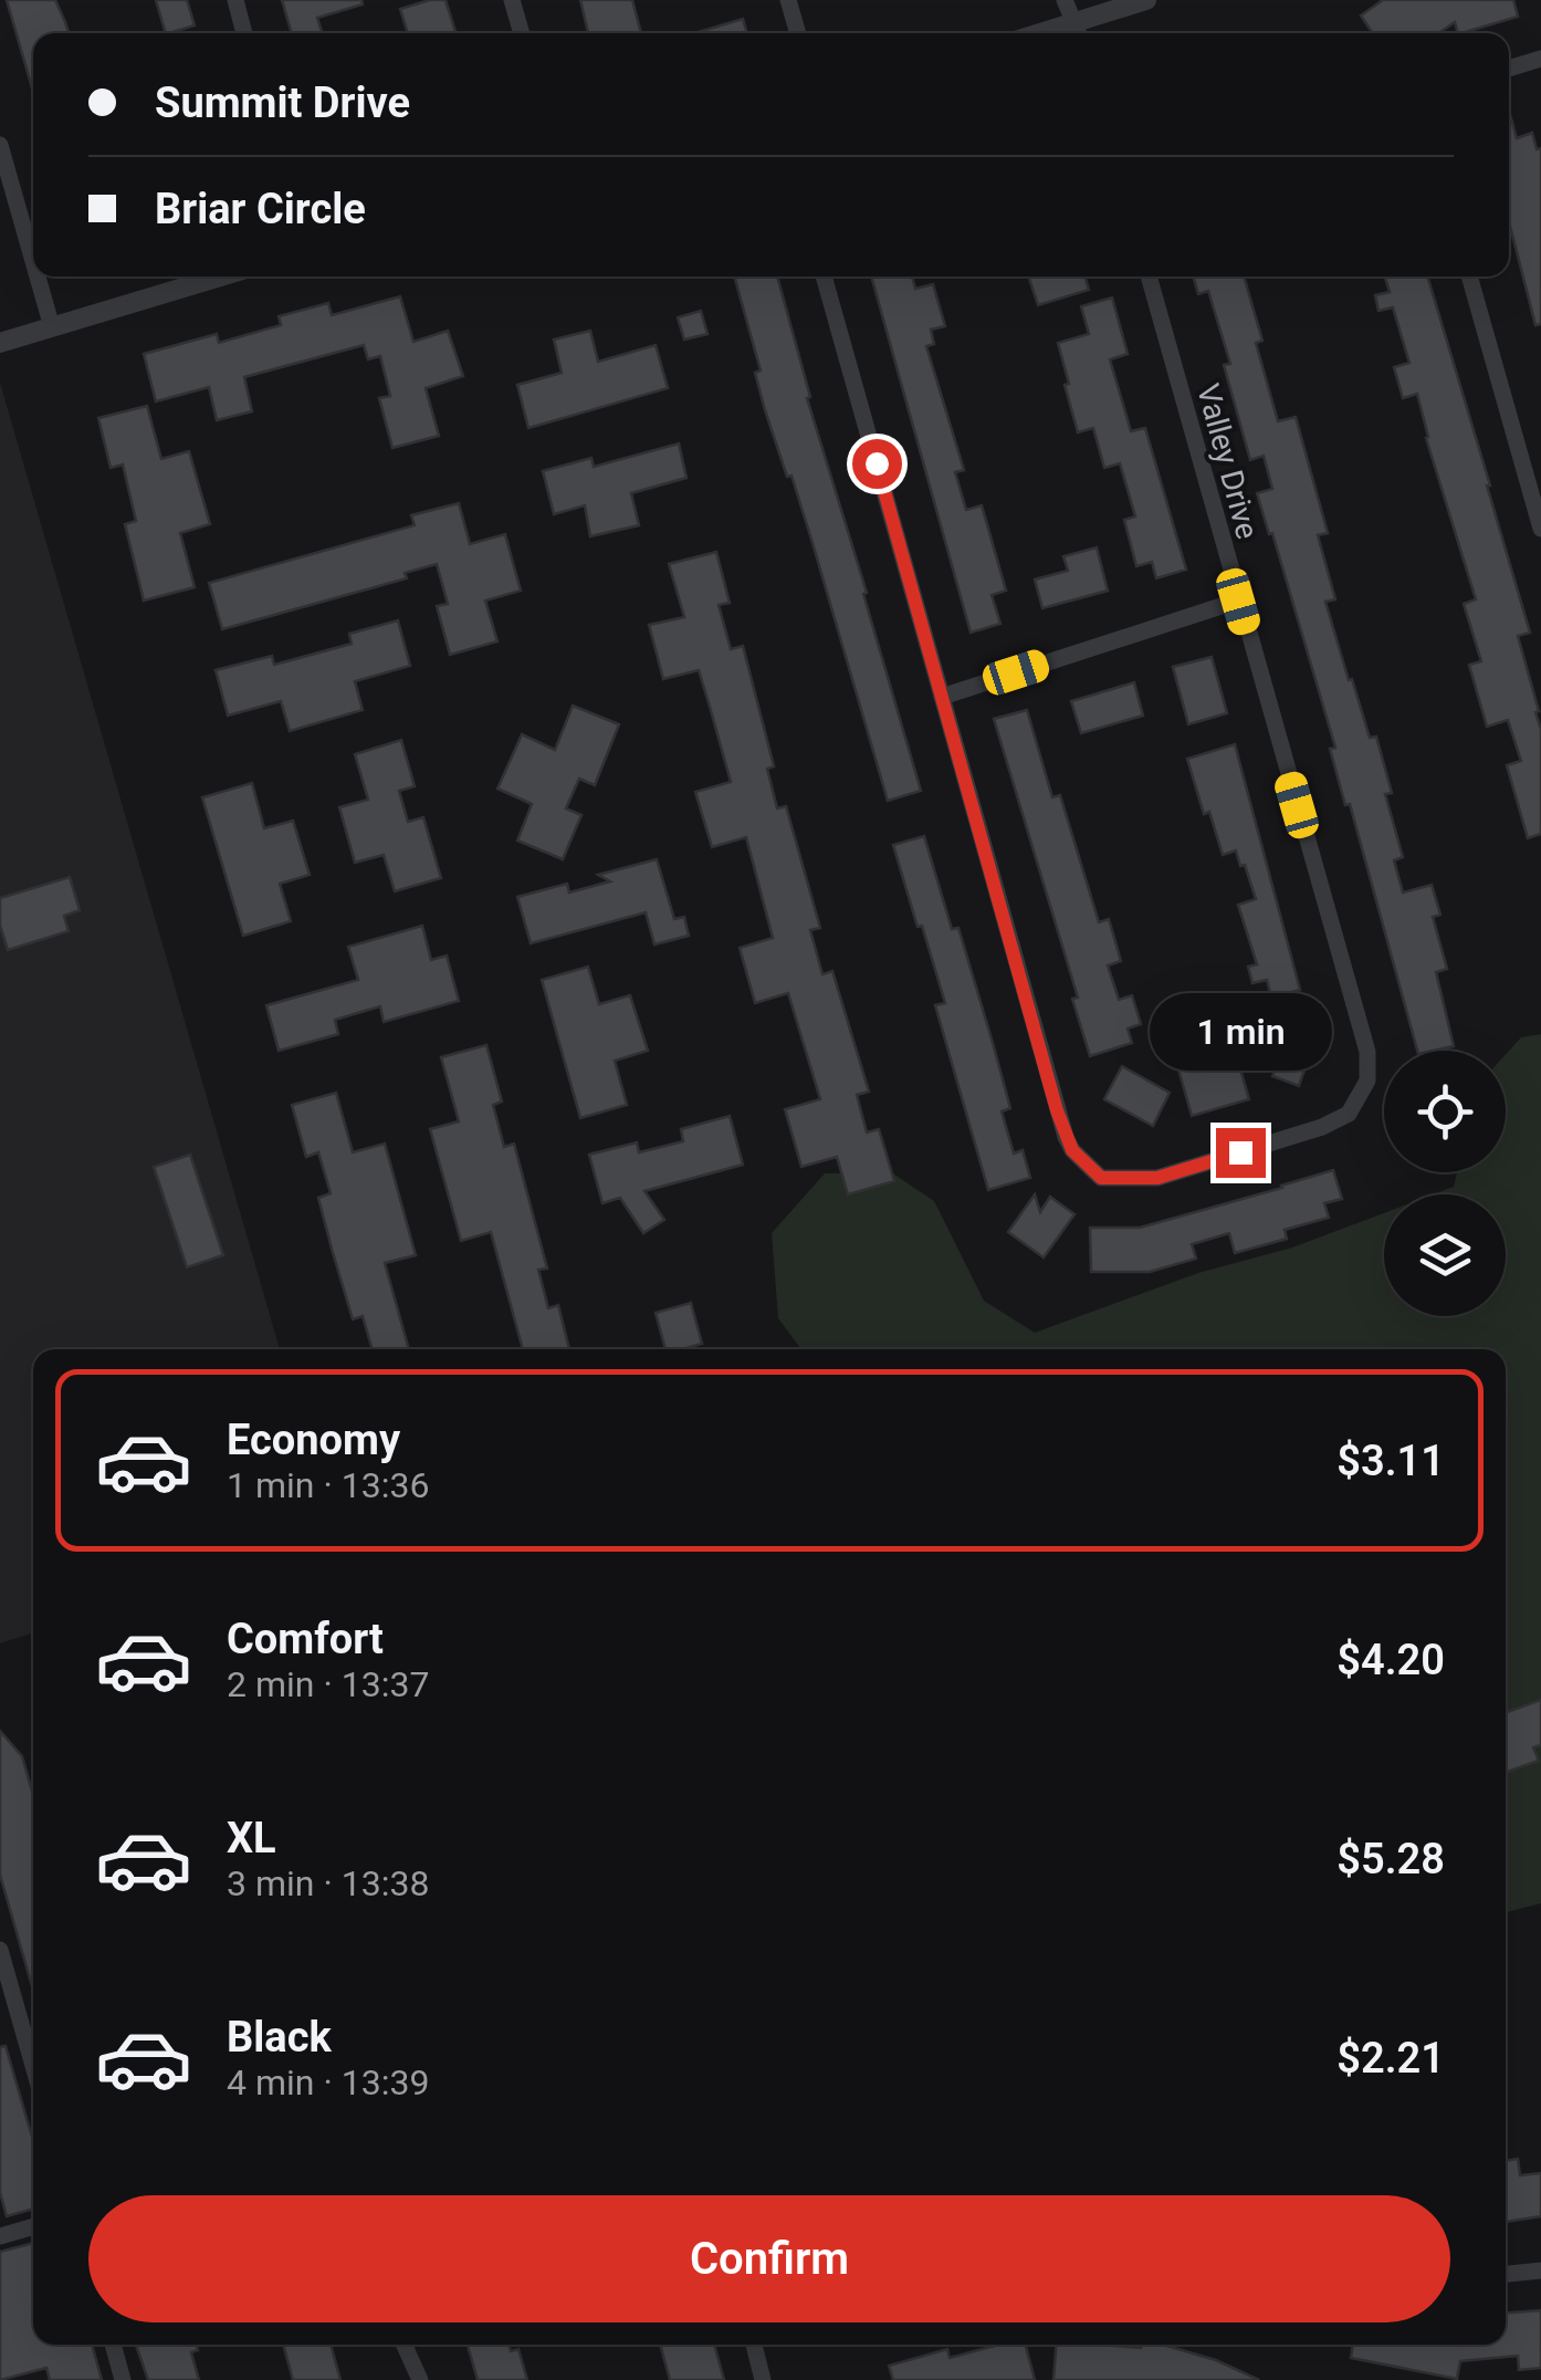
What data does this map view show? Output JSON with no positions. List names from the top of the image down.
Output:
{
  "streets": {
    "street": ["Valley Drive"]
  },
  "page": {
    "banner": ["Summit Drive", "Briar Circle"],
    "bubble": "1 min",
    "list": [
      {
        "name": "Economy",
        "note": "1 min · 13:36",
        "value": "$3.11"
      },
      {
        "name": "Comfort",
        "note": "2 min · 13:37",
        "value": "$4.20"
      },
      {
        "name": "XL",
        "note": "3 min · 13:38",
        "value": "$5.28"
      },
      {
        "name": "Black",
        "note": "4 min · 13:39",
        "value": "$2.21"
      }
    ],
    "buttons": "Confirm"
  }
}
